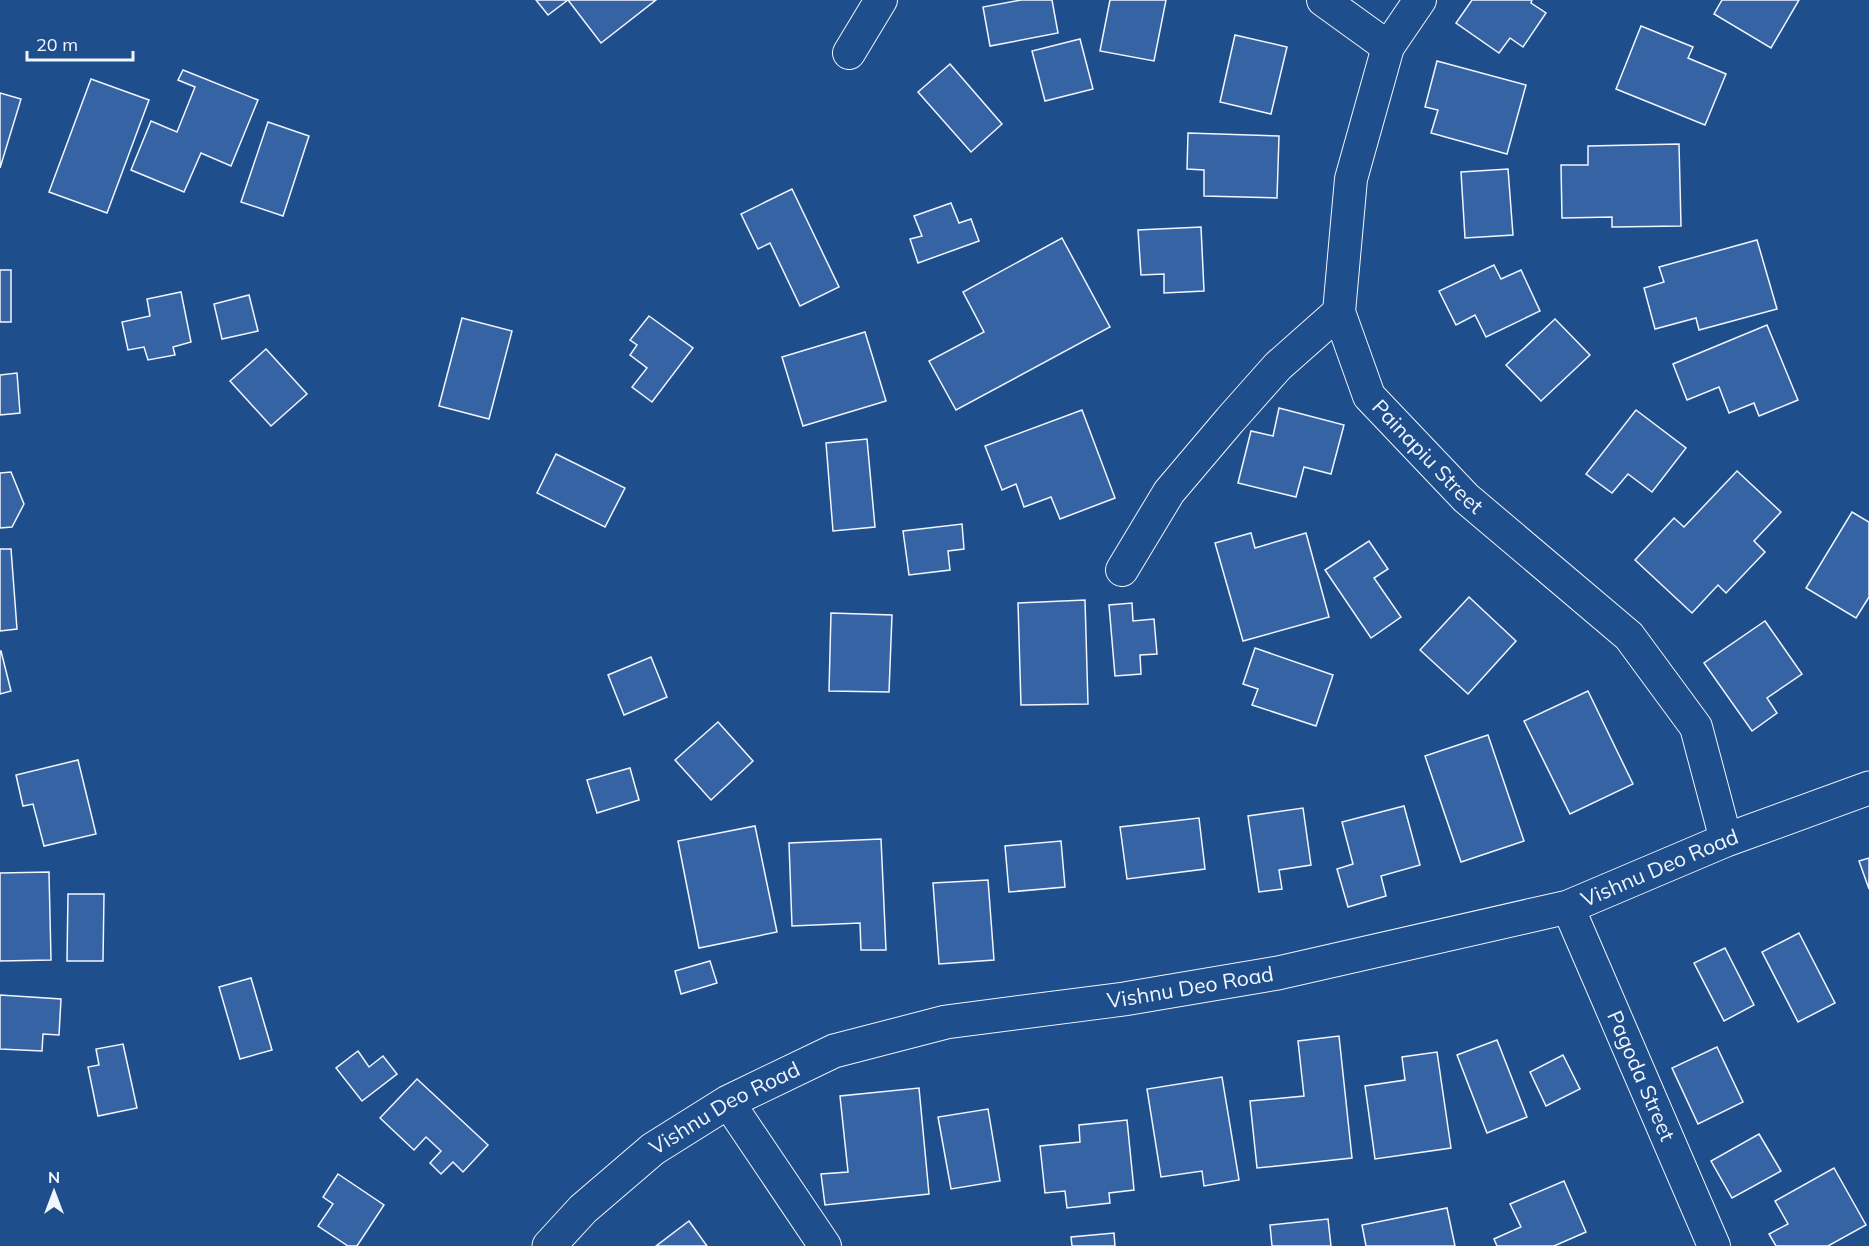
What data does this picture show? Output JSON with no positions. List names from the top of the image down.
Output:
{
  "streets": {
    "street": ["Painapiu Street", "Vishnu Deo Road", "Pagoda Street"]
  },
  "crossings": [
    ["Painapiu Street", "Vishnu Deo Road"],
    ["Vishnu Deo Road", "Pagoda Street"]
  ],
  "scale_bar": "20 m",
  "north": "top"
}
